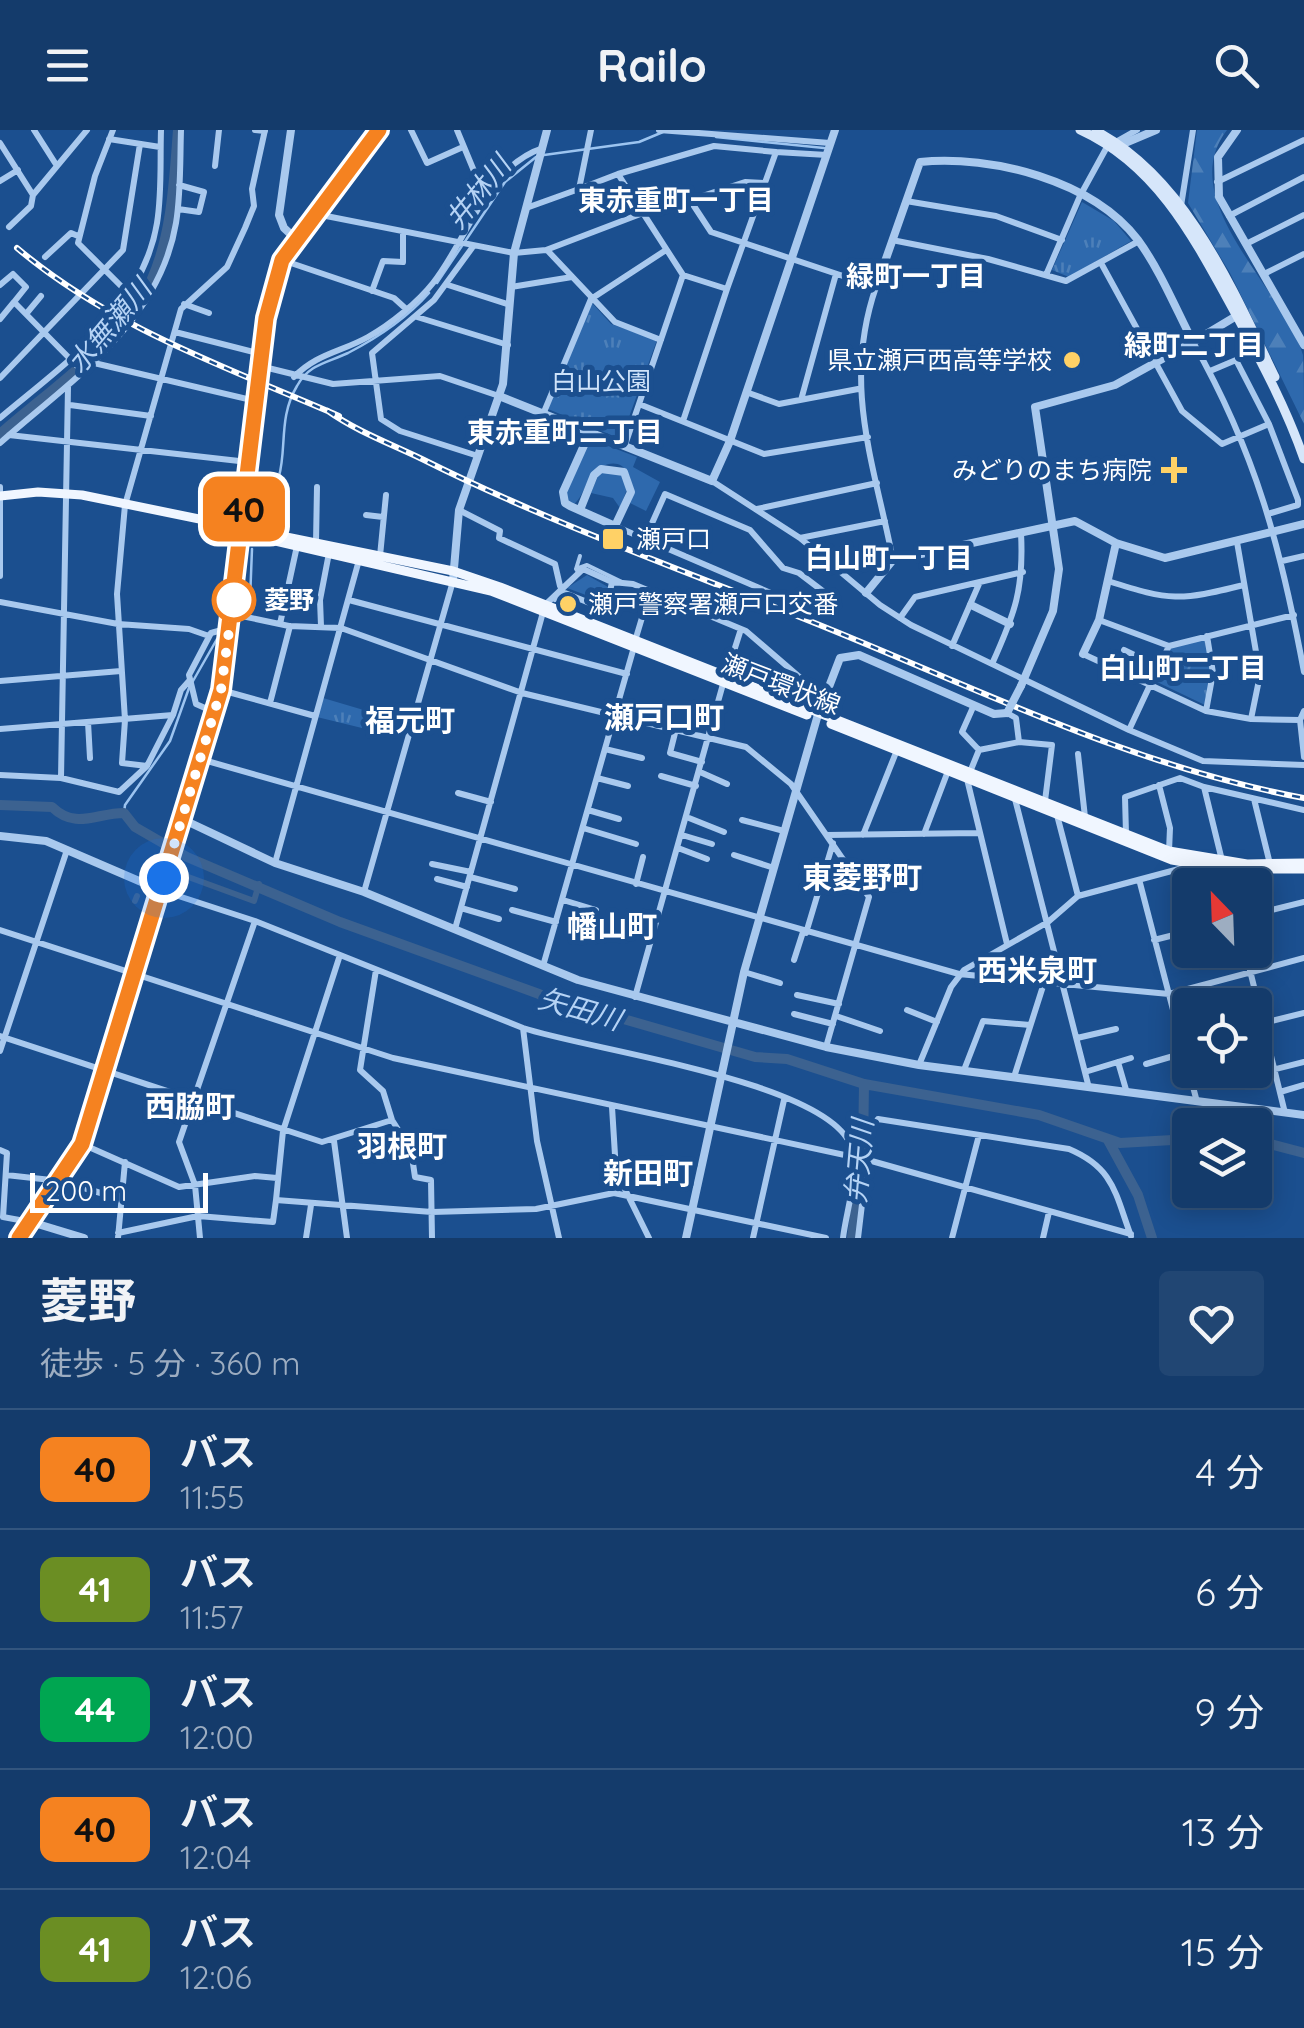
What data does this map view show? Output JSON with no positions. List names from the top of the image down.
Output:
{
  "streets": {
    "main road": ["瀬戸環状線"]
  },
  "districts": [
    "東赤重町一丁目",
    "緑町一丁目",
    "緑町二丁目",
    "東赤重町二丁目",
    "白山町一丁目",
    "白山町二丁目",
    "瀬戸口町",
    "福元町",
    "東菱野町",
    "幡山町",
    "西米泉町",
    "西脇町",
    "羽根町",
    "新田町"
  ],
  "water": [
    "井林川",
    "水無瀬川",
    "矢田川",
    "弁天川"
  ],
  "parks": ["白山公園"],
  "places": {
    "other": ["県立瀬戸西高等学校", "菱野", "瀬戸警察署瀬戸口交番"],
    "health": ["みどりのまち病院"],
    "transit": ["瀬戸口"]
  },
  "lines": ["bus line 40"],
  "scale_bar": "200 m",
  "north": "top left",
  "page": {
    "header": "Railo",
    "on_map": "40",
    "scale": "200 m",
    "heading": ["菱野", "徒歩 · 5 分 · 360 m"],
    "list": [
      {
        "mark": "40",
        "name": "バス",
        "note": "11:55",
        "value": "4 分"
      },
      {
        "mark": "41",
        "name": "バス",
        "note": "11:57",
        "value": "6 分"
      },
      {
        "mark": "44",
        "name": "バス",
        "note": "12:00",
        "value": "9 分"
      },
      {
        "mark": "40",
        "name": "バス",
        "note": "12:04",
        "value": "13 分"
      },
      {
        "mark": "41",
        "name": "バス",
        "note": "12:06",
        "value": "15 分"
      }
    ]
  }
}
